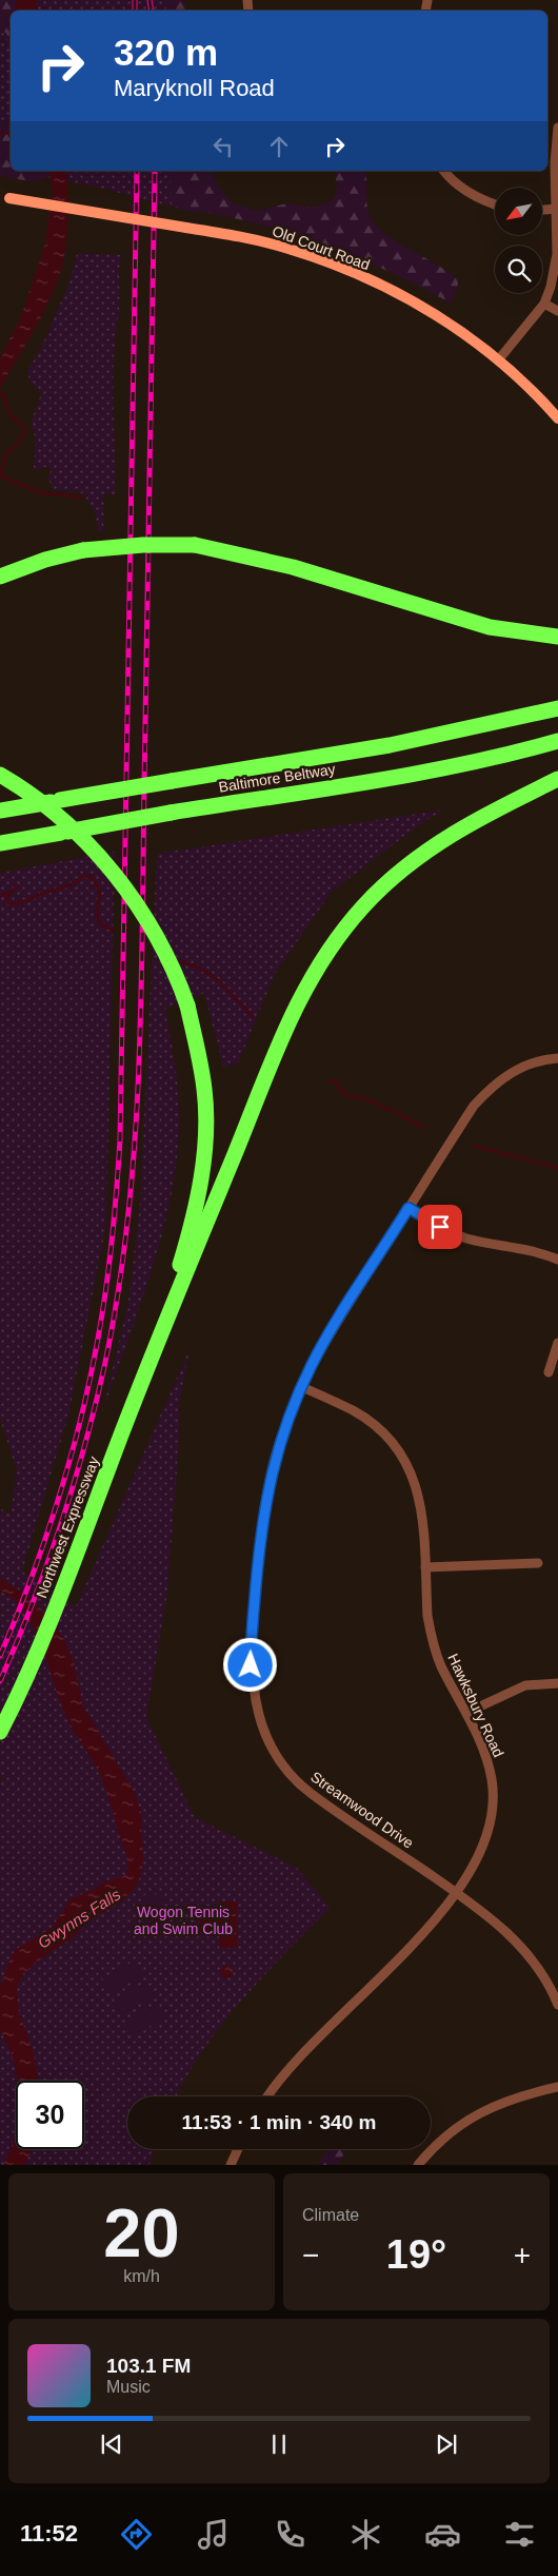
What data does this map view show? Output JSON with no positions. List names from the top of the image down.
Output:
{
  "streets": {
    "highway": ["Baltimore Beltway", "Northwest Expressway"],
    "main road": ["Old Court Road"],
    "street": ["Hawksbury Road", "Streamwood Drive"]
  },
  "crossings": [
    ["Hawksbury Road", "Streamwood Drive"]
  ],
  "water": ["Gwynns Falls"],
  "parks": ["Wogon Tennis and Swim Club"],
  "north": "bottom left",
  "page": {
    "turn": ["320 m", "Maryknoll Road"],
    "limit": "30",
    "trip": "11:53 · 1 min · 340 m",
    "tile": [
      ["20", "km/h"],
      "Climate"
    ],
    "heat": ["−", "19°", "+"],
    "song": ["103.1 FM", "Music"],
    "tabs": "11:52"
  }
}
